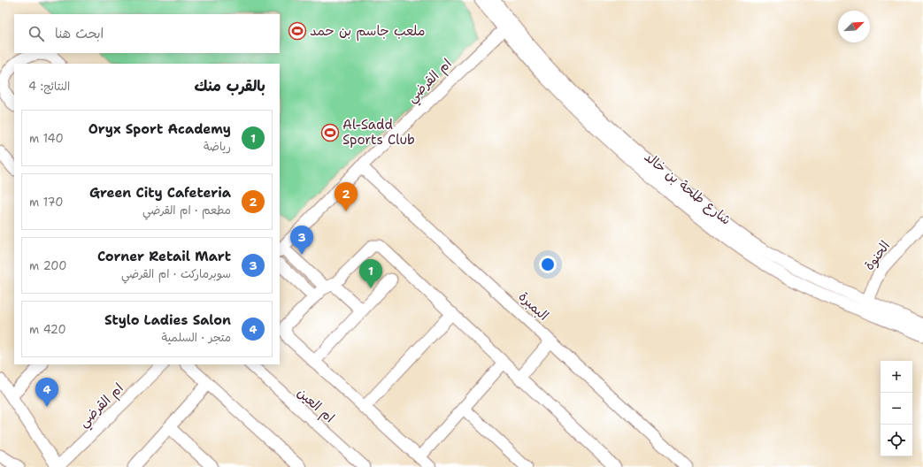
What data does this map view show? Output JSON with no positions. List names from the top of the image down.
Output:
{
  "streets": {
    "street": [
      "ام القرضي",
      "شارع طلحة بن خالد",
      "الحنوة",
      "البمبرة",
      "ام العين"
    ]
  },
  "crossings": [
    ["ام القرضي", "شارع طلحة بن خالد"],
    ["ام القرضي", "البمبرة"],
    ["شارع طلحة بن خالد", "الحنوة"]
  ],
  "places": {
    "sports": ["ملعب جاسم بن حمد", "Al-Sadd Sports Club"]
  },
  "north": "top right",
  "page": {
    "search": "ابحث هنا",
    "heading": ["بالقرب منك", "النتائج: 4"],
    "list": [
      {
        "mark": "1",
        "name": "Oryx Sport Academy",
        "note": "رياضة",
        "value": "140 m"
      },
      {
        "mark": "2",
        "name": "Green City Cafeteria",
        "note": "مطعم · ام القرضي",
        "value": "170 m"
      },
      {
        "mark": "3",
        "name": "Corner Retail Mart",
        "note": "سوبرماركت · ام القرضي",
        "value": "200 m"
      },
      {
        "mark": "4",
        "name": "Stylo Ladies Salon",
        "note": "متجر · السلمية",
        "value": "420 m"
      }
    ],
    "pins": [
      "2",
      "3",
      "1",
      "4"
    ],
    "map_buttons": ["+", "−"]
  }
}
